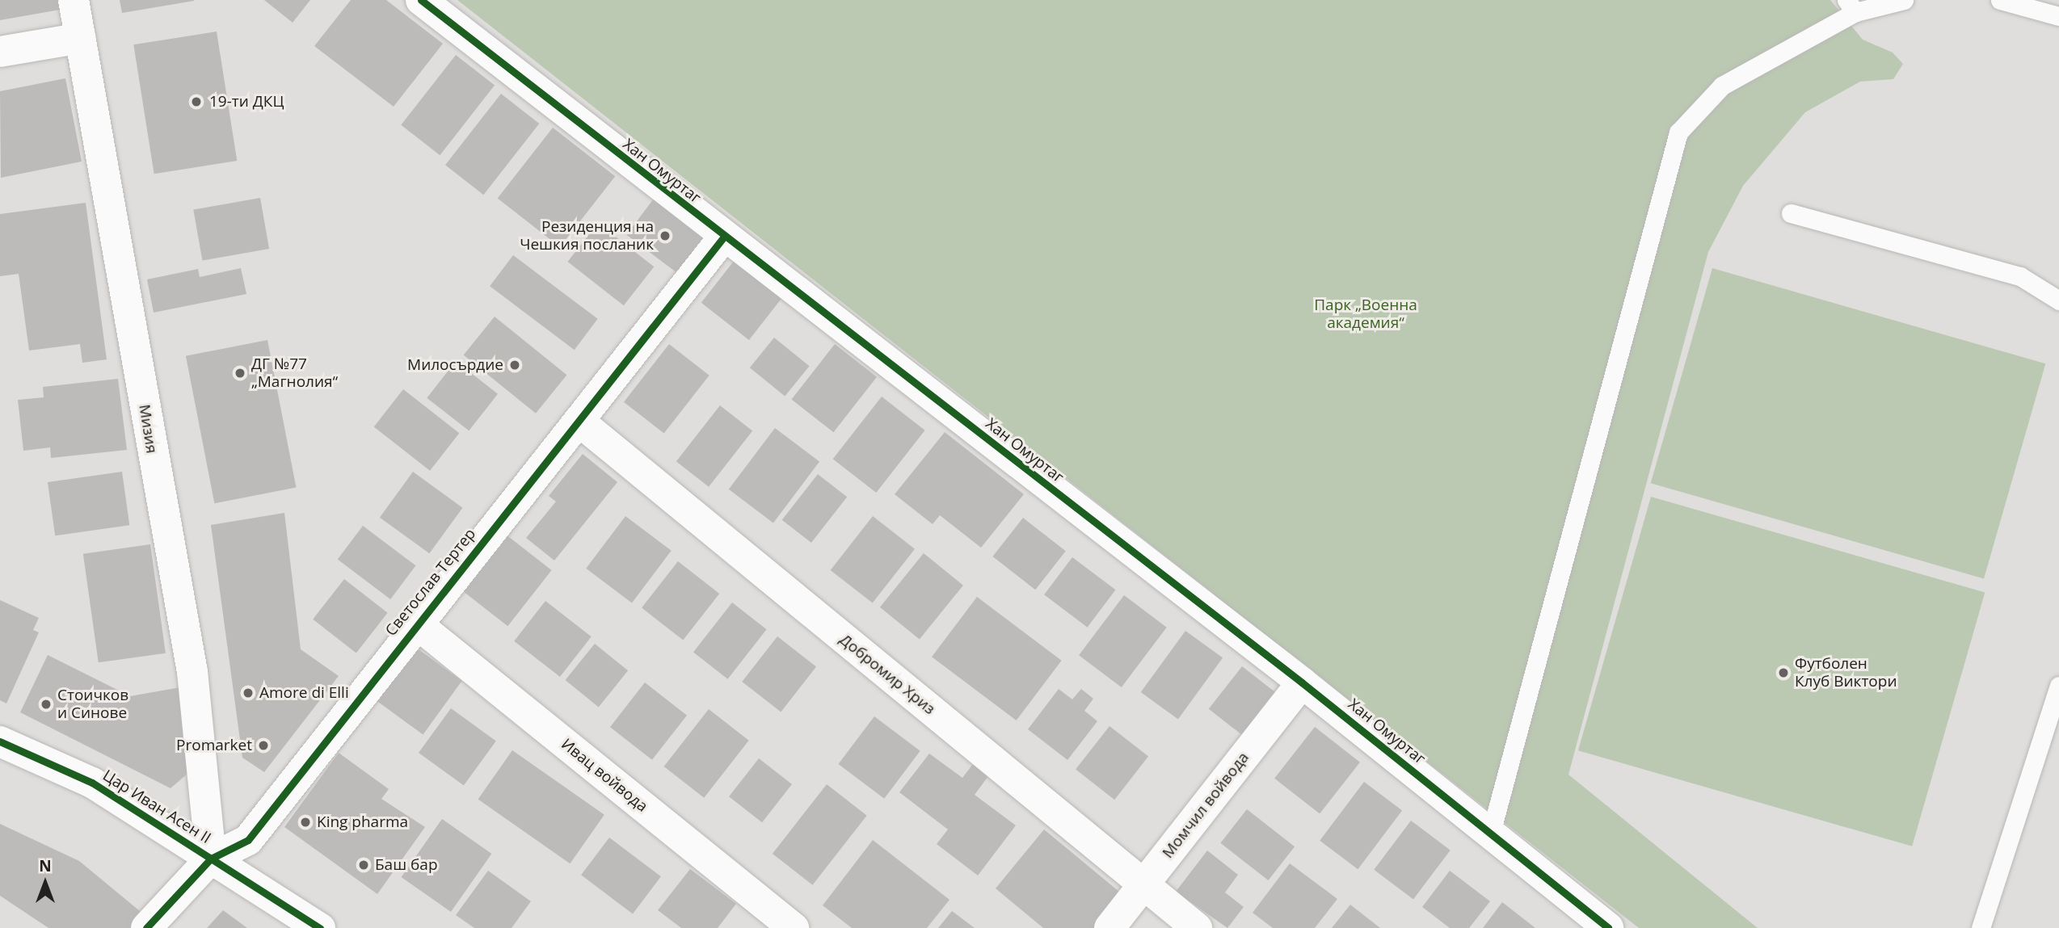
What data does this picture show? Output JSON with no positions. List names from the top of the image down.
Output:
{
  "streets": {
    "street": [
      "Хан Омуртаг",
      "Мизия",
      "Светослав Тертер",
      "Добромир Хриз",
      "Ивац войвода",
      "Момчил войвода",
      "Цар Иван Асен II"
    ]
  },
  "crossings": [
    ["Хан Омуртаг", "Светослав Тертер"],
    ["Хан Омуртаг", "Момчил войвода"],
    ["Мизия", "Светослав Тертер"],
    ["Мизия", "Цар Иван Асен II"],
    ["Светослав Тертер", "Добромир Хриз"],
    ["Светослав Тертер", "Ивац войвода"],
    ["Светослав Тертер", "Цар Иван Асен II"],
    ["Добромир Хриз", "Момчил войвода"]
  ],
  "parks": ["Парк „Военна академия“"],
  "places": [
    "19-ти ДКЦ",
    "Резиденция на Чешкия посланик",
    "Милосърдие",
    "ДГ №77 „Магнолия“",
    "Футболен Клуб Виктори",
    "Amore di Elli",
    "Стоичков и Синове",
    "Promarket",
    "King pharma",
    "Баш бар"
  ],
  "north": "top"
}
